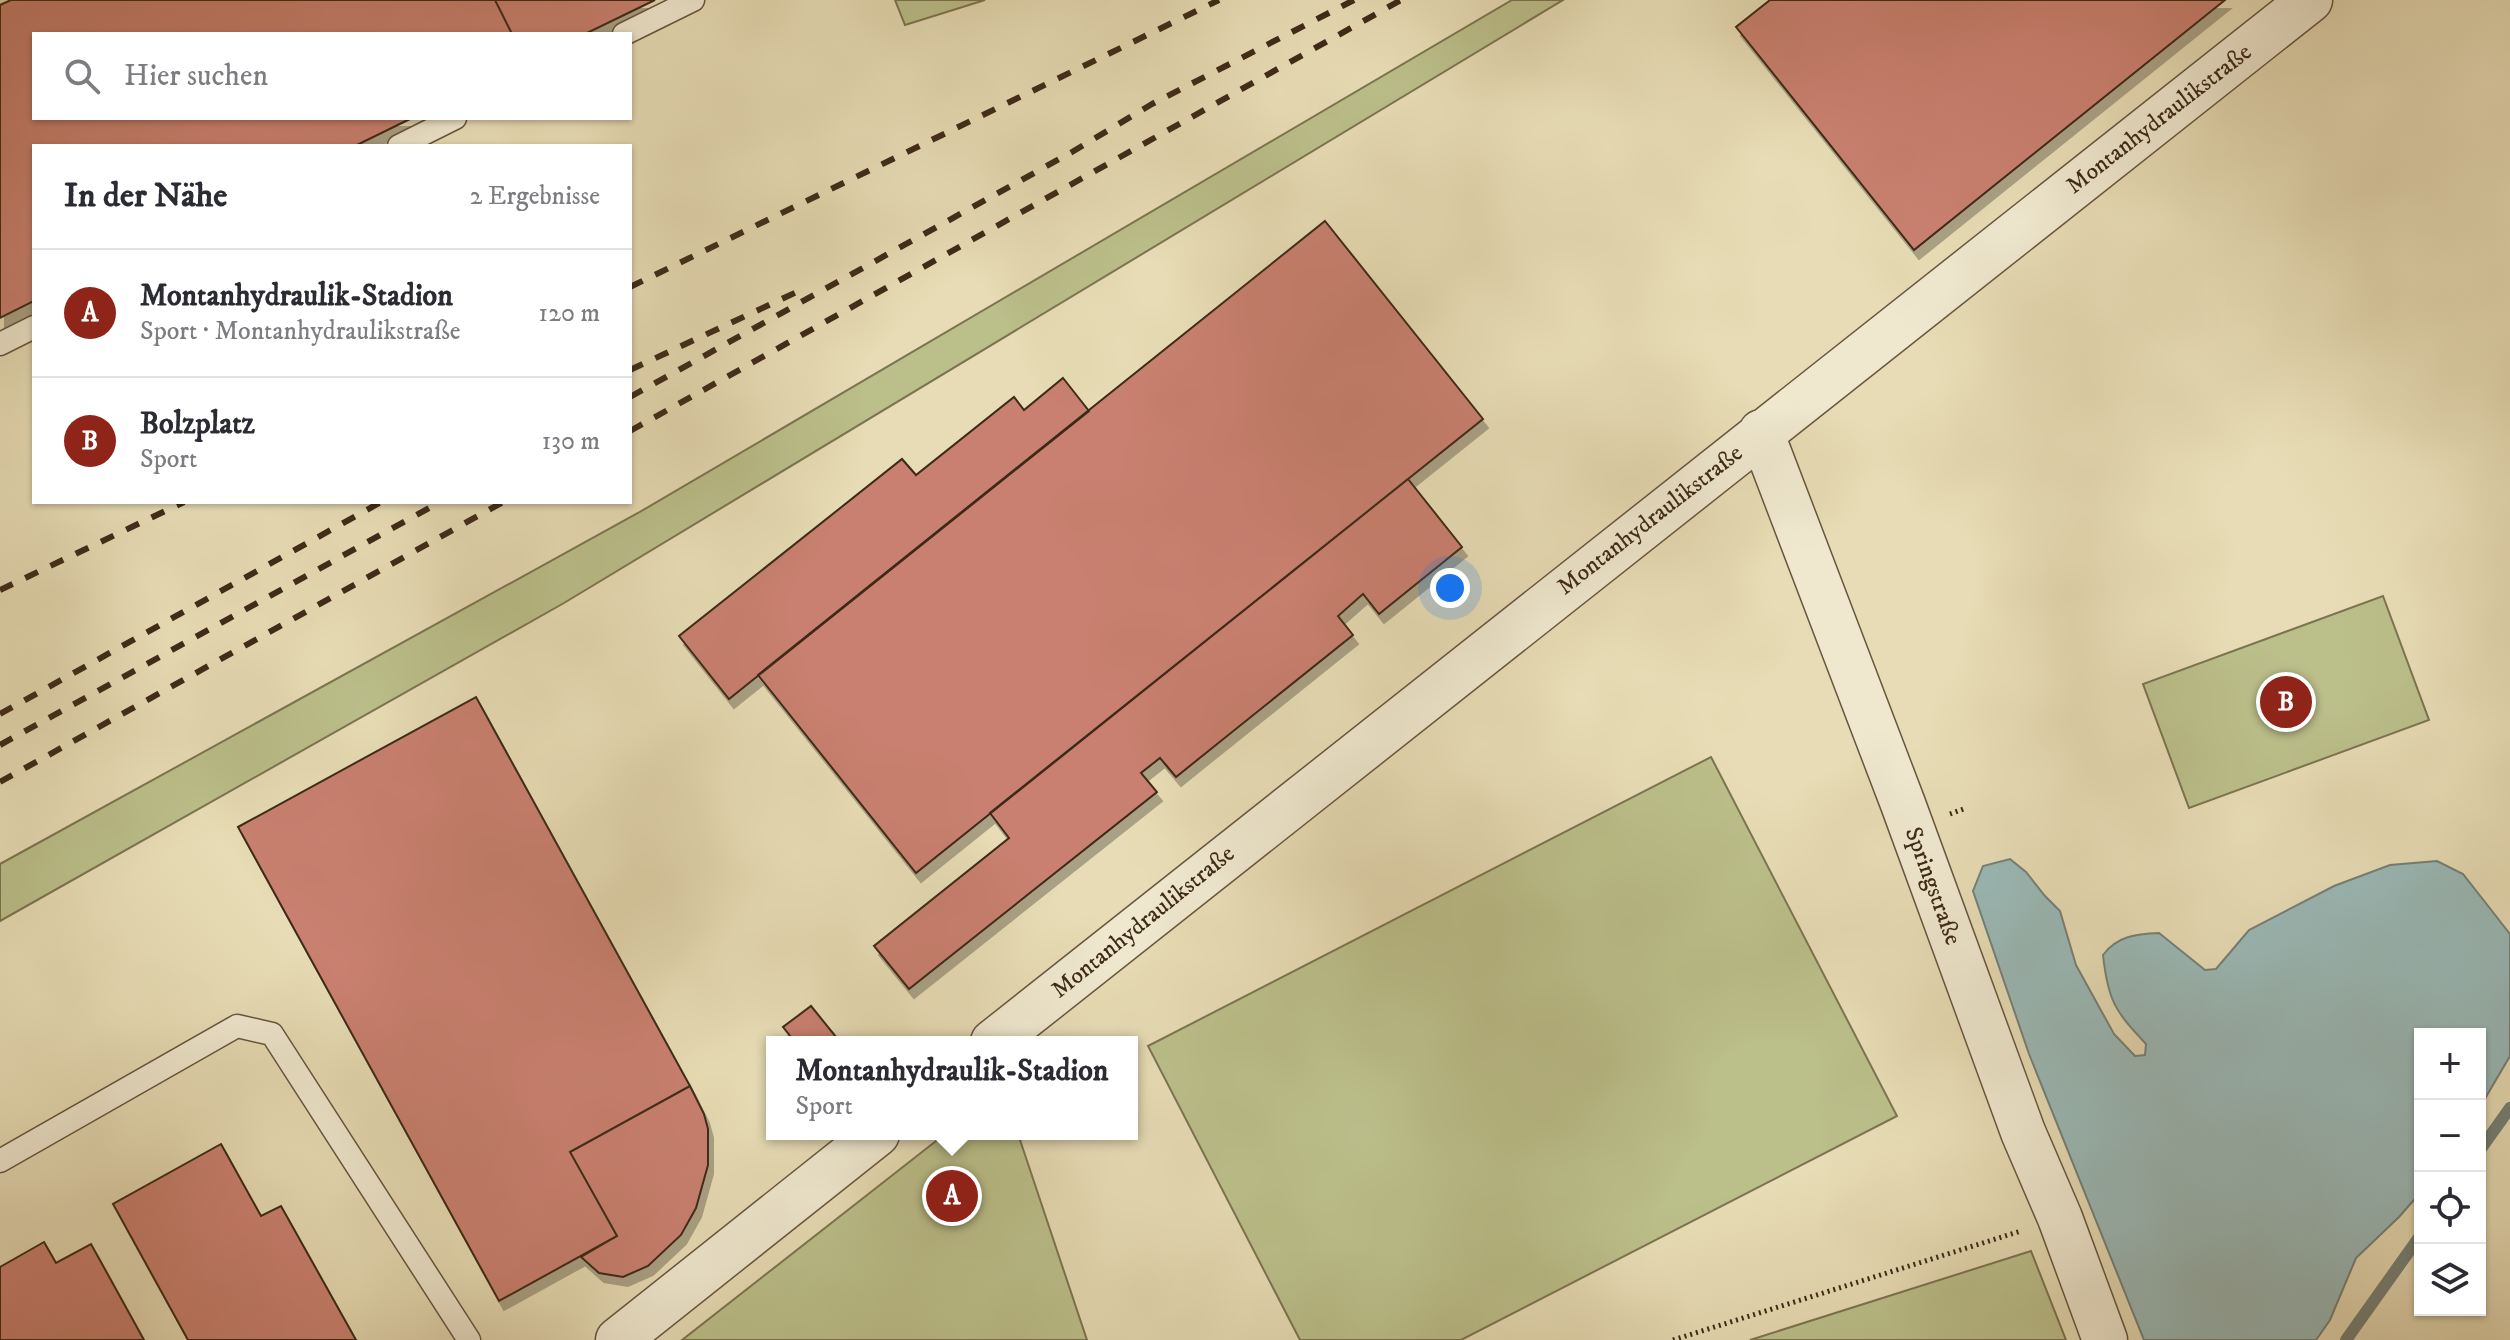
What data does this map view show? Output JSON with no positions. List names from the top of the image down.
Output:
{
  "streets": {
    "street": ["Montanhydraulikstraße", "Springstraße"]
  },
  "crossings": [
    ["Montanhydraulikstraße", "Springstraße"]
  ],
  "page": {
    "search": "Hier suchen",
    "heading": ["In der Nähe", "2 Ergebnisse"],
    "list": [
      {
        "mark": "A",
        "name": "Montanhydraulik-Stadion",
        "note": "Sport · Montanhydraulikstraße",
        "value": "120 m"
      },
      {
        "mark": "B",
        "name": "Bolzplatz",
        "note": "Sport",
        "value": "130 m"
      }
    ],
    "pins": ["B", "A"],
    "map_buttons": ["+", "−"],
    "popup": ["Montanhydraulik-Stadion", "Sport"]
  }
}
